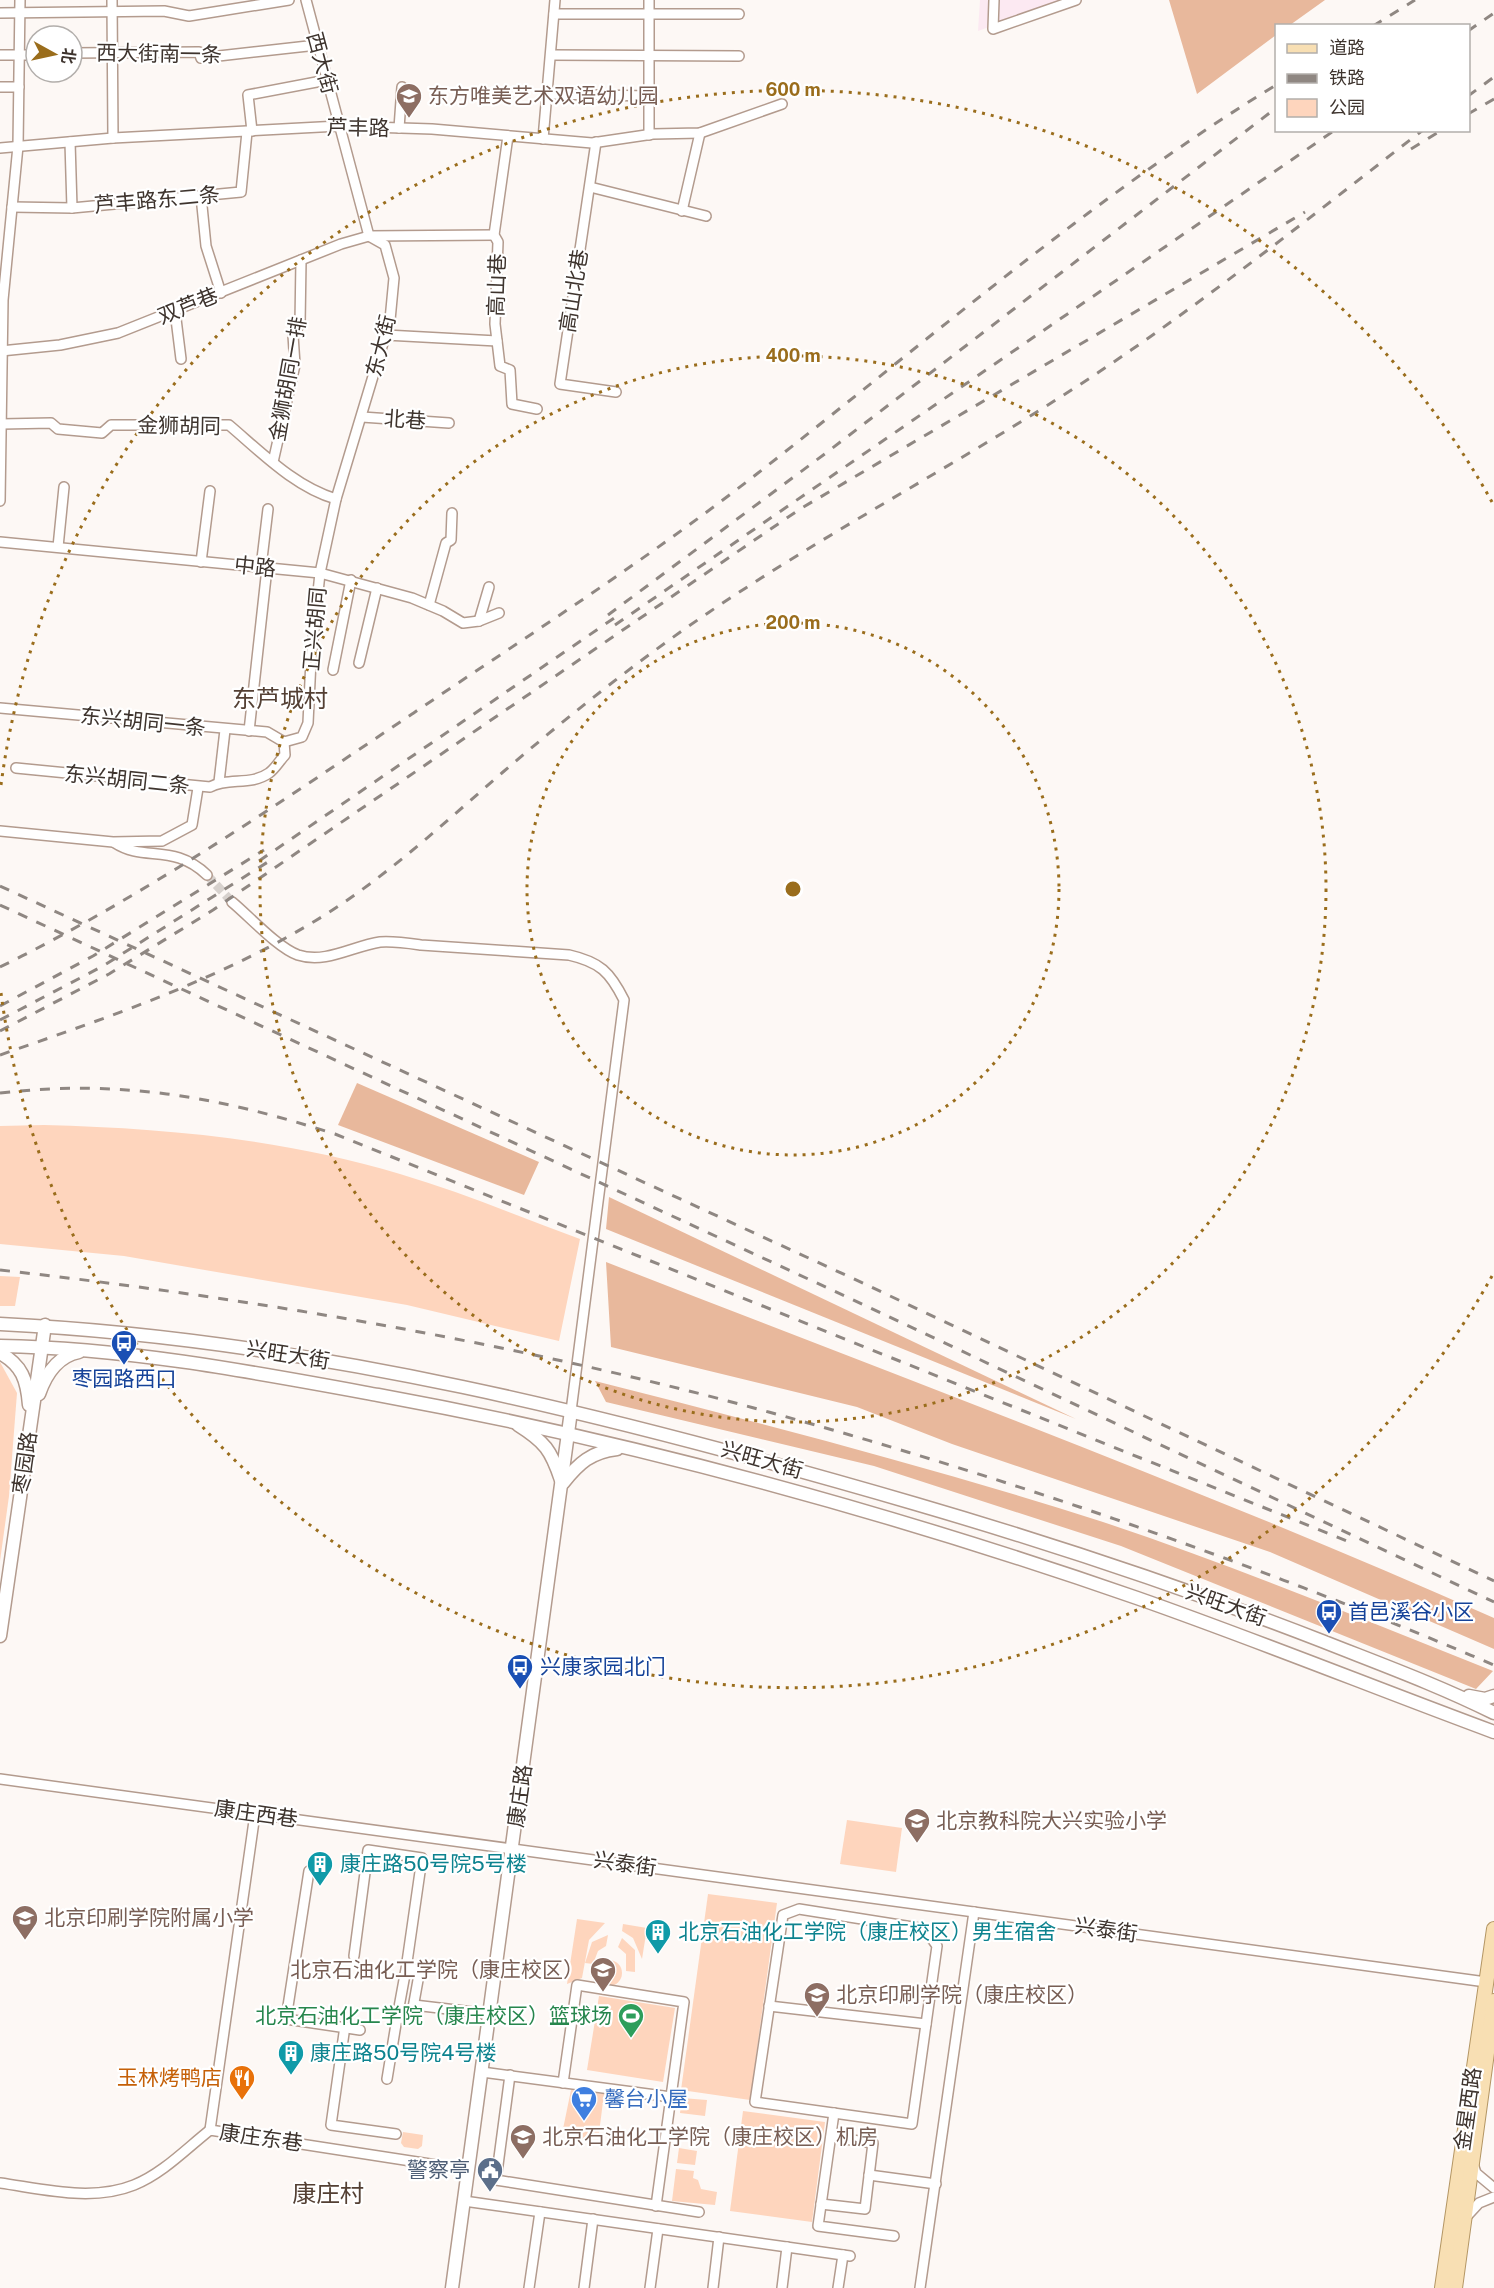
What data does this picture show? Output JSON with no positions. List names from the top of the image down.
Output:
{
  "streets": {
    "main road": [
      "兴旺大街",
      "枣园路",
      "康庄路",
      "金星西路"
    ],
    "street": [
      "西大街南一条",
      "西大街",
      "芦丰路",
      "芦丰路东二条",
      "高山巷",
      "高山北巷",
      "双芦巷",
      "东大街",
      "金狮胡同一排",
      "北巷",
      "金狮胡同",
      "中路",
      "正兴胡同",
      "东兴胡同一条",
      "东兴胡同二条",
      "康庄西巷",
      "兴泰街",
      "康庄东巷"
    ]
  },
  "crossings": [
    ["西大街南一条", "西大街"],
    ["西大街", "芦丰路"],
    ["西大街", "东大街"],
    ["芦丰路", "芦丰路东二条"],
    ["芦丰路", "高山巷"],
    ["芦丰路", "高山北巷"],
    ["芦丰路", "东大街"],
    ["高山巷", "双芦巷"],
    ["双芦巷", "东大街"],
    ["双芦巷", "金狮胡同一排"],
    ["东大街", "北巷"],
    ["东大街", "金狮胡同"],
    ["东大街", "中路"],
    ["东大街", "正兴胡同"],
    ["金狮胡同一排", "金狮胡同"],
    ["中路", "正兴胡同"],
    ["正兴胡同", "东兴胡同一条"],
    ["正兴胡同", "东兴胡同二条"],
    ["东兴胡同一条", "东兴胡同二条"],
    ["兴旺大街", "枣园路"],
    ["兴旺大街", "康庄路"],
    ["康庄路", "康庄西巷"],
    ["康庄路", "兴泰街"],
    ["康庄路", "康庄东巷"],
    ["康庄西巷", "兴泰街"],
    ["兴泰街", "金星西路"]
  ],
  "districts": ["东芦城村", "康庄村"],
  "places": {
    "school or university": [
      "东方唯美艺术双语幼儿园",
      "北京教科院大兴实验小学",
      "北京印刷学院附属小学",
      "北京石油化工学院（康庄校区）",
      "北京印刷学院（康庄校区）",
      "北京石油化工学院（康庄校区）机房"
    ],
    "bus stop": ["枣园路西口", "首邑溪谷小区", "兴康家园北门"],
    "building": ["康庄路50号院5号楼", "北京石油化工学院（康庄校区）男生宿舍", "康庄路50号院4号楼"],
    "sports": ["北京石油化工学院（康庄校区）篮球场"],
    "restaurant": ["玉林烤鸭店"],
    "supermarket": ["馨台小屋"],
    "public building": ["警察亭"]
  },
  "legend": ["道路", "铁路", "公园"],
  "north": "right",
  "rings": ["600 m", "400 m", "200 m"]
}
